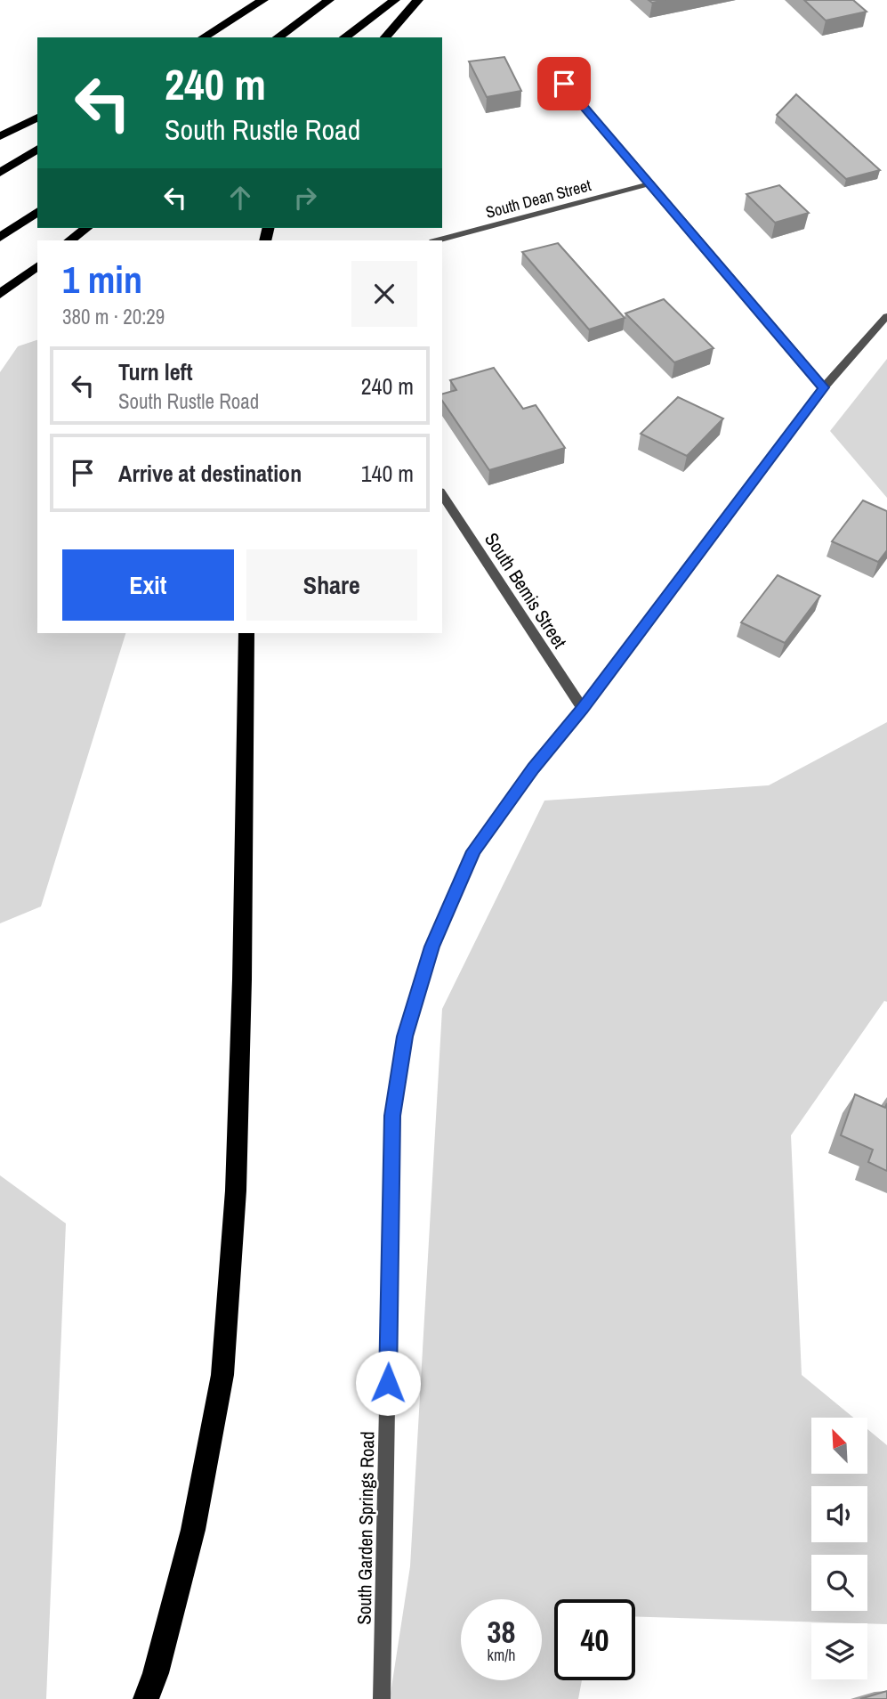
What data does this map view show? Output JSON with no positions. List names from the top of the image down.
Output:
{
  "streets": {
    "street": ["South Dean Street", "South Bemis Street", "South Garden Springs Road"]
  },
  "crossings": [
    ["South Bemis Street", "South Garden Springs Road"]
  ],
  "north": "top left",
  "page": {
    "turn": ["240 m", "South Rustle Road"],
    "heading": ["1 min", "380 m · 20:29"],
    "list": [
      {
        "name": "Turn left",
        "note": "South Rustle Road",
        "value": "240 m"
      },
      {
        "name": "Arrive at destination",
        "value": "140 m"
      }
    ],
    "buttons": ["Exit", "Share"],
    "speed": "38 km/h",
    "limit": "40"
  }
}
